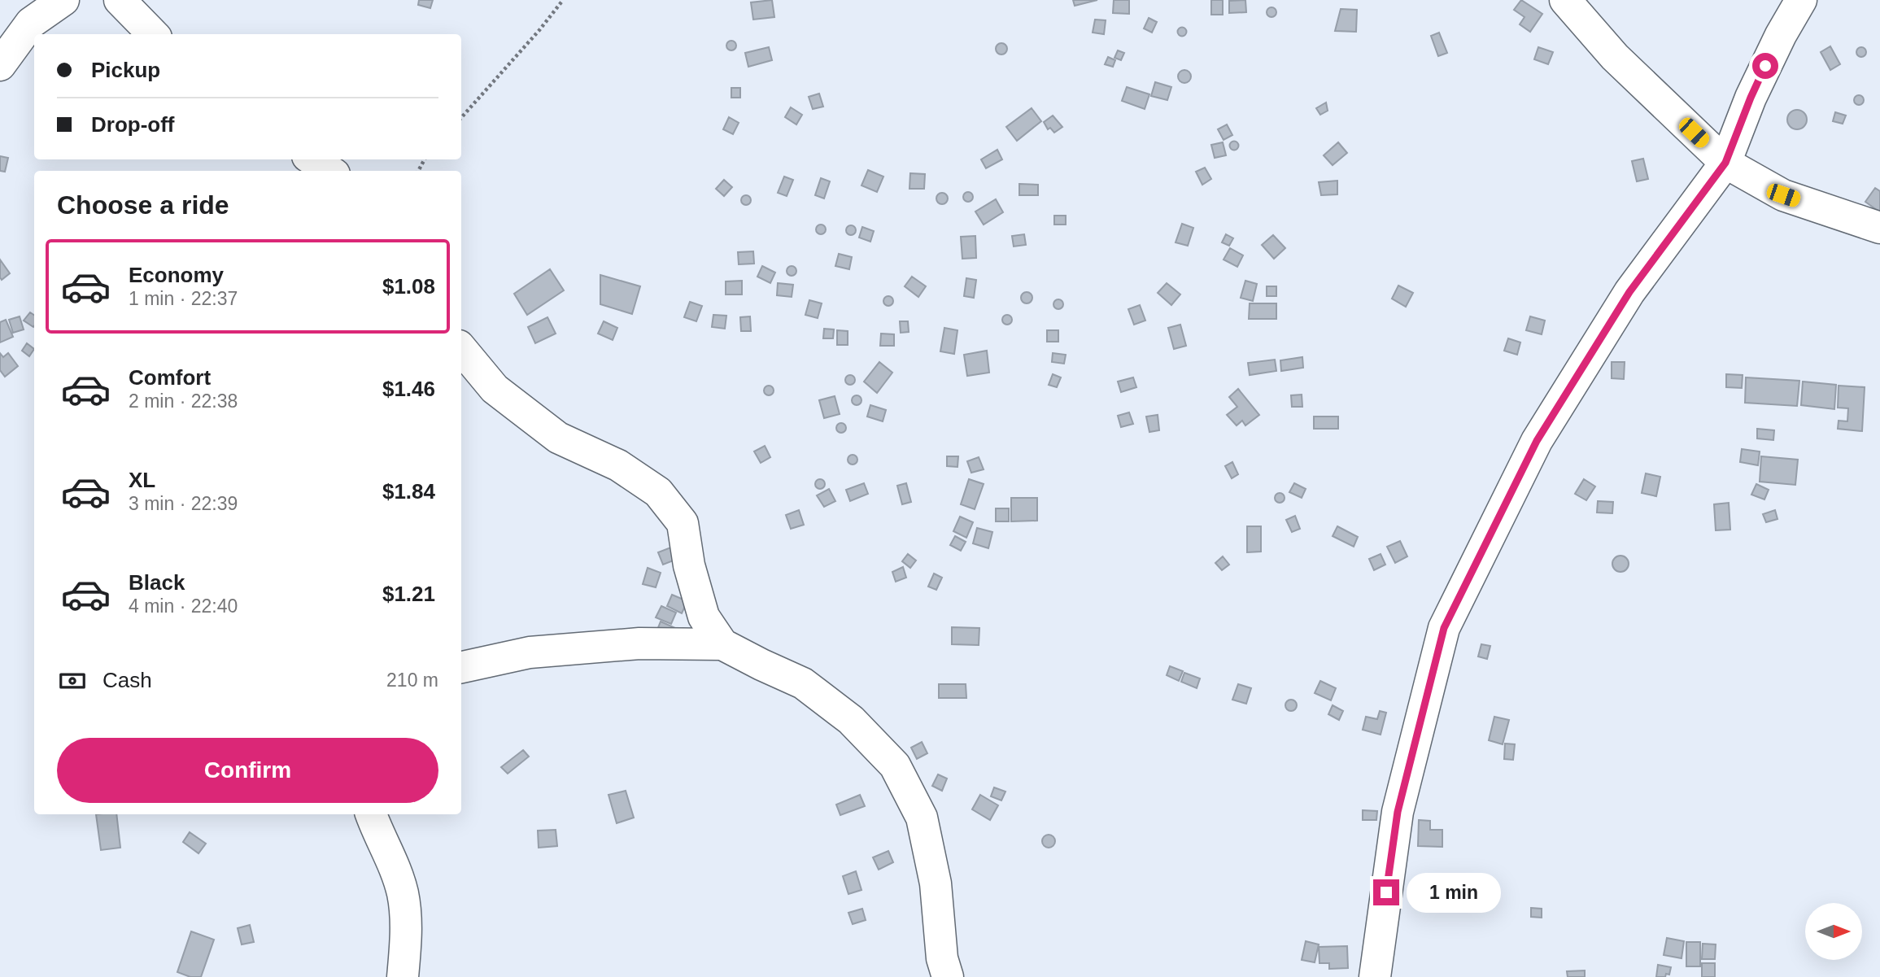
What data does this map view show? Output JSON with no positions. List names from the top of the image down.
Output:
{
  "north": "right",
  "page": {
    "banner": ["Pickup", "Drop-off"],
    "heading": "Choose a ride",
    "list": [
      {
        "name": "Economy",
        "note": "1 min · 22:37",
        "value": "$1.08"
      },
      {
        "name": "Comfort",
        "note": "2 min · 22:38",
        "value": "$1.46"
      },
      {
        "name": "XL",
        "note": "3 min · 22:39",
        "value": "$1.84"
      },
      {
        "name": "Black",
        "note": "4 min · 22:40",
        "value": "$1.21"
      }
    ],
    "pay": ["Cash", "210 m"],
    "buttons": "Confirm",
    "bubble": "1 min"
  }
}
